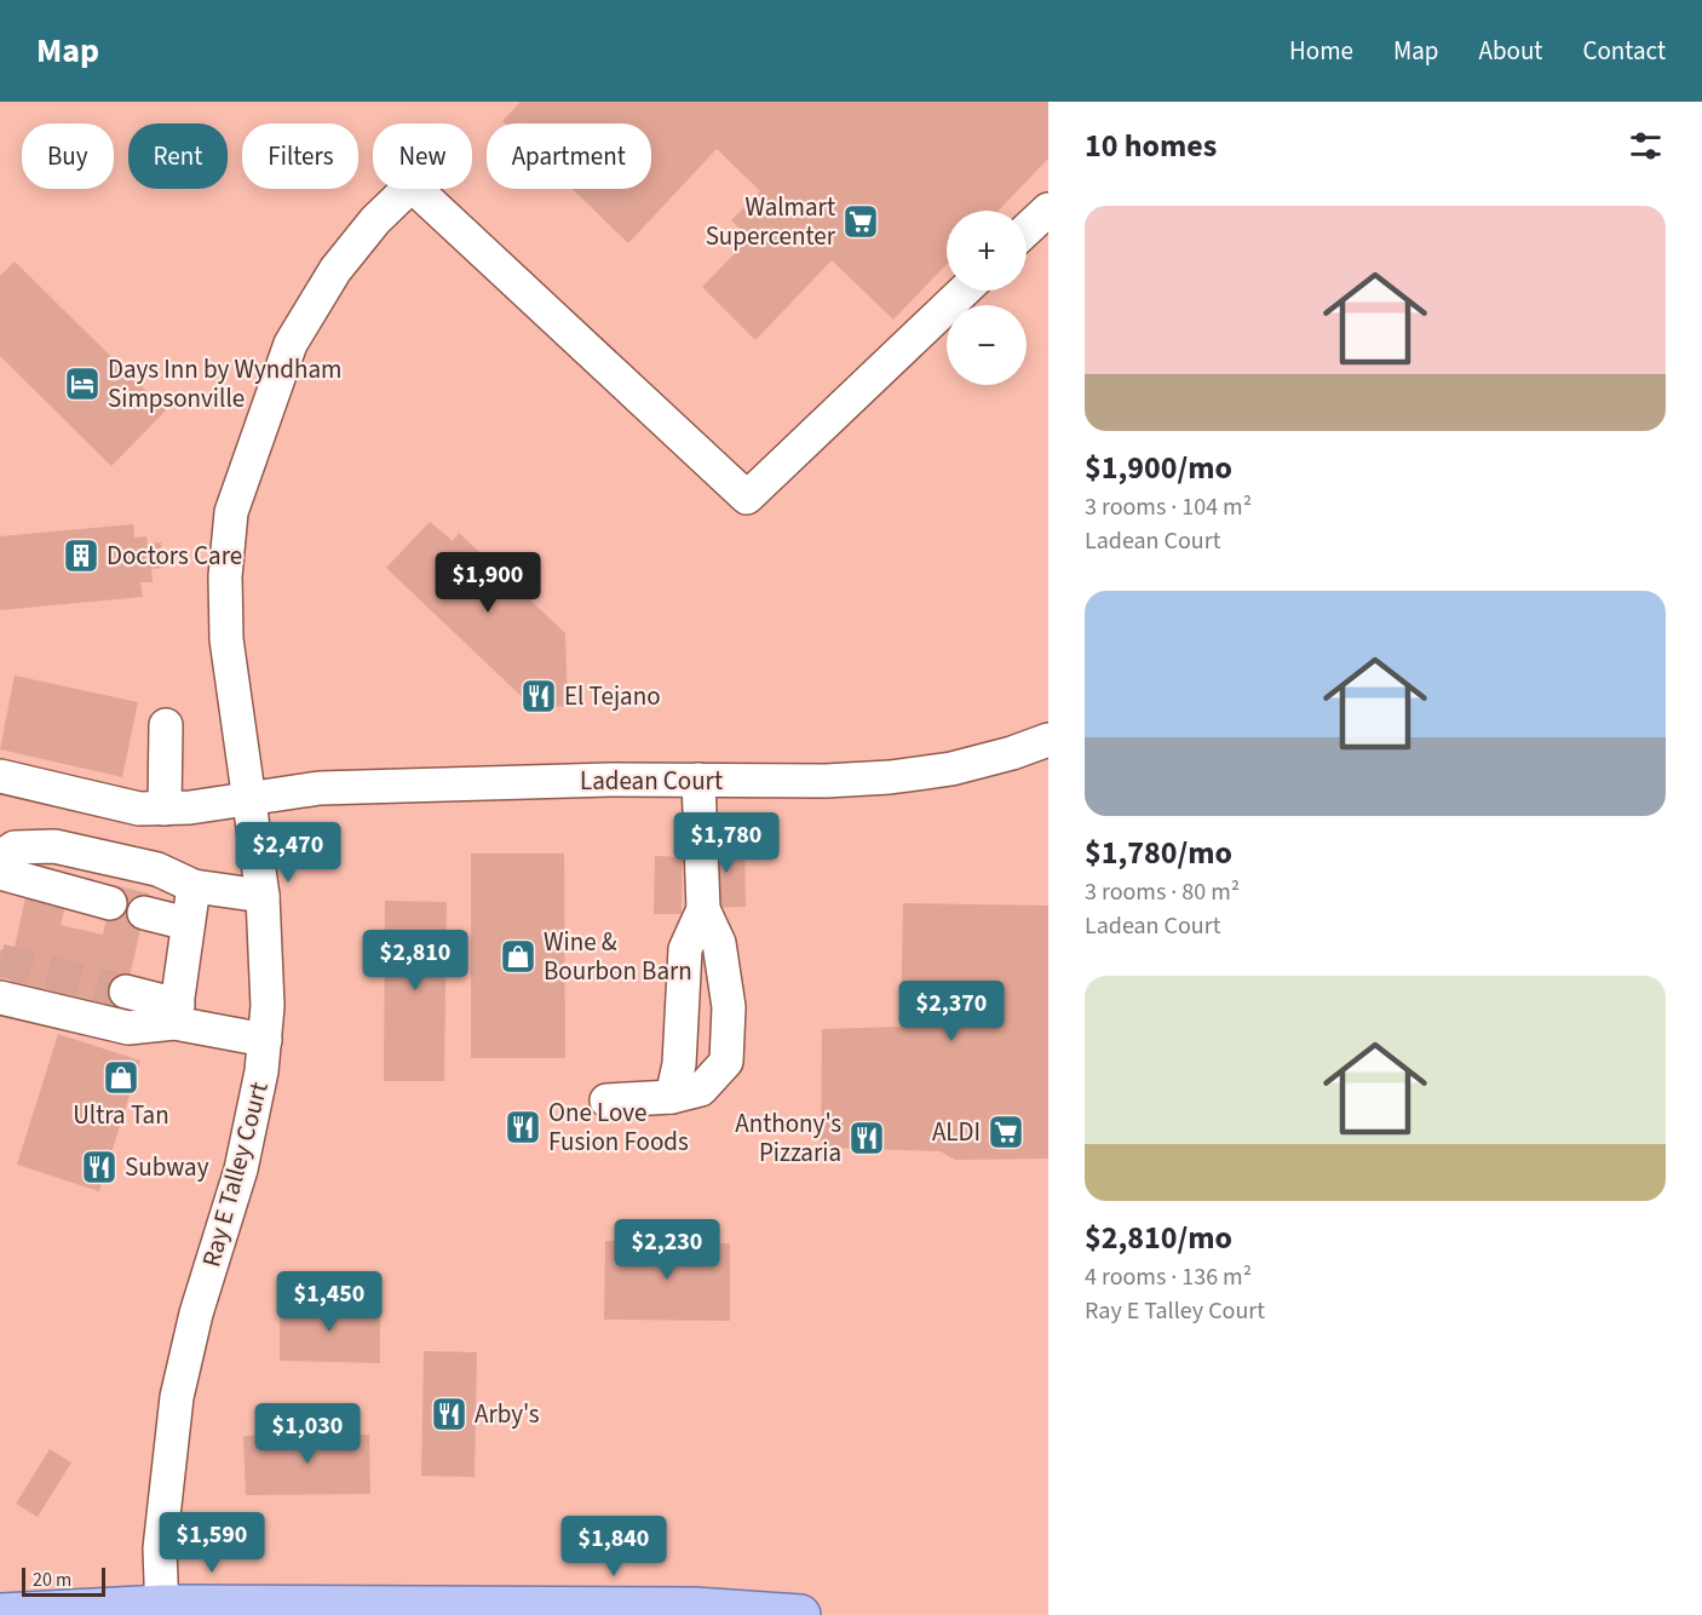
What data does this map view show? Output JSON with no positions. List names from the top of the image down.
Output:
{
  "streets": {
    "street": ["Ladean Court", "Ray E Talley Court"]
  },
  "crossings": [
    ["Ladean Court", "Ray E Talley Court"]
  ],
  "places": {
    "supermarket": ["Walmart Supercenter", "ALDI"],
    "hotel": ["Days Inn by Wyndham Simpsonville"],
    "building": ["Doctors Care"],
    "restaurant": [
      "El Tejano",
      "One Love Fusion Foods",
      "Anthony's Pizzaria",
      "Subway",
      "Arby's"
    ],
    "shop": ["Wine & Bourbon Barn", "Ultra Tan"]
  },
  "scale_bar": "20 m",
  "page": {
    "header": "Map",
    "nav": [
      "Home",
      "Map",
      "About",
      "Contact"
    ],
    "heading": "10 homes",
    "chip": [
      "Buy",
      "Rent",
      "Filters",
      "New",
      "Apartment"
    ],
    "list": [
      {
        "name": "$1,900/mo",
        "note": "3 rooms · 104 m² · Ladean Court"
      },
      {
        "name": "$1,780/mo",
        "note": "3 rooms · 80 m² · Ladean Court"
      },
      {
        "name": "$2,810/mo",
        "note": "4 rooms · 136 m² · Ray E Talley Court"
      }
    ],
    "map_buttons": ["+", "−"],
    "price": [
      "$1,900",
      "$1,780",
      "$2,470",
      "$2,810",
      "$2,370",
      "$2,230",
      "$1,450",
      "$1,030",
      "$1,590",
      "$1,840"
    ],
    "scale": "20 m"
  }
}
